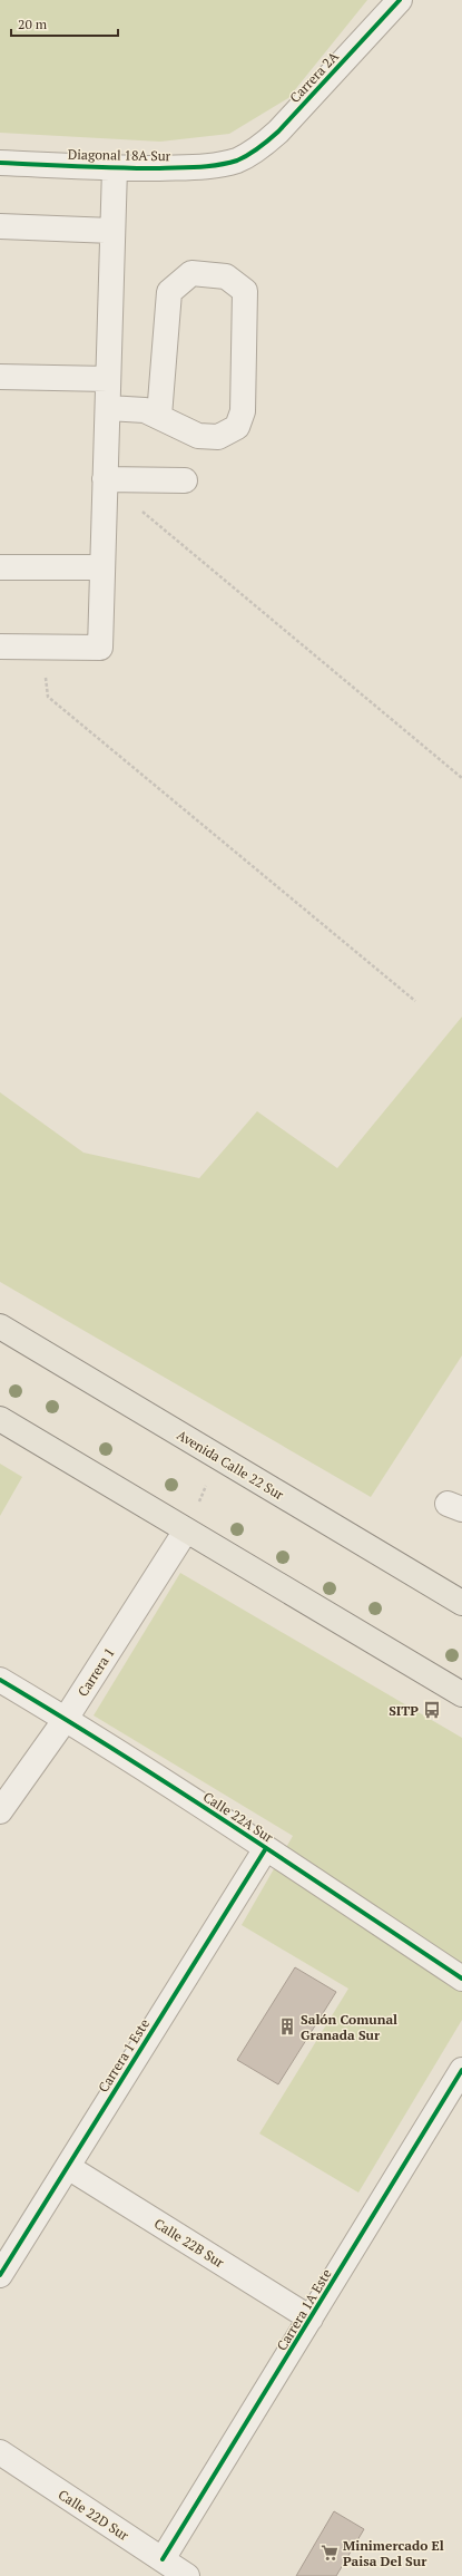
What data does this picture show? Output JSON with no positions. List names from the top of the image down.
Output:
{
  "streets": {
    "main road": ["Avenida Calle 22 Sur"],
    "street": [
      "Carrera 2A",
      "Diagonal 18A Sur",
      "Carrera 1",
      "Calle 22A Sur",
      "Carrera 1 Este",
      "Calle 22B Sur",
      "Carrera 1A Este",
      "Calle 22D Sur"
    ]
  },
  "crossings": [
    ["Carrera 2A", "Diagonal 18A Sur"],
    ["Carrera 1", "Calle 22A Sur"],
    ["Calle 22A Sur", "Carrera 1 Este"],
    ["Carrera 1 Este", "Calle 22B Sur"],
    ["Calle 22B Sur", "Carrera 1A Este"],
    ["Carrera 1A Este", "Calle 22D Sur"]
  ],
  "places": {
    "bus stop": ["SITP"],
    "building": ["Salón Comunal Granada Sur"],
    "supermarket": ["Minimercado El Paisa Del Sur"]
  },
  "scale_bar": "20 m"
}
